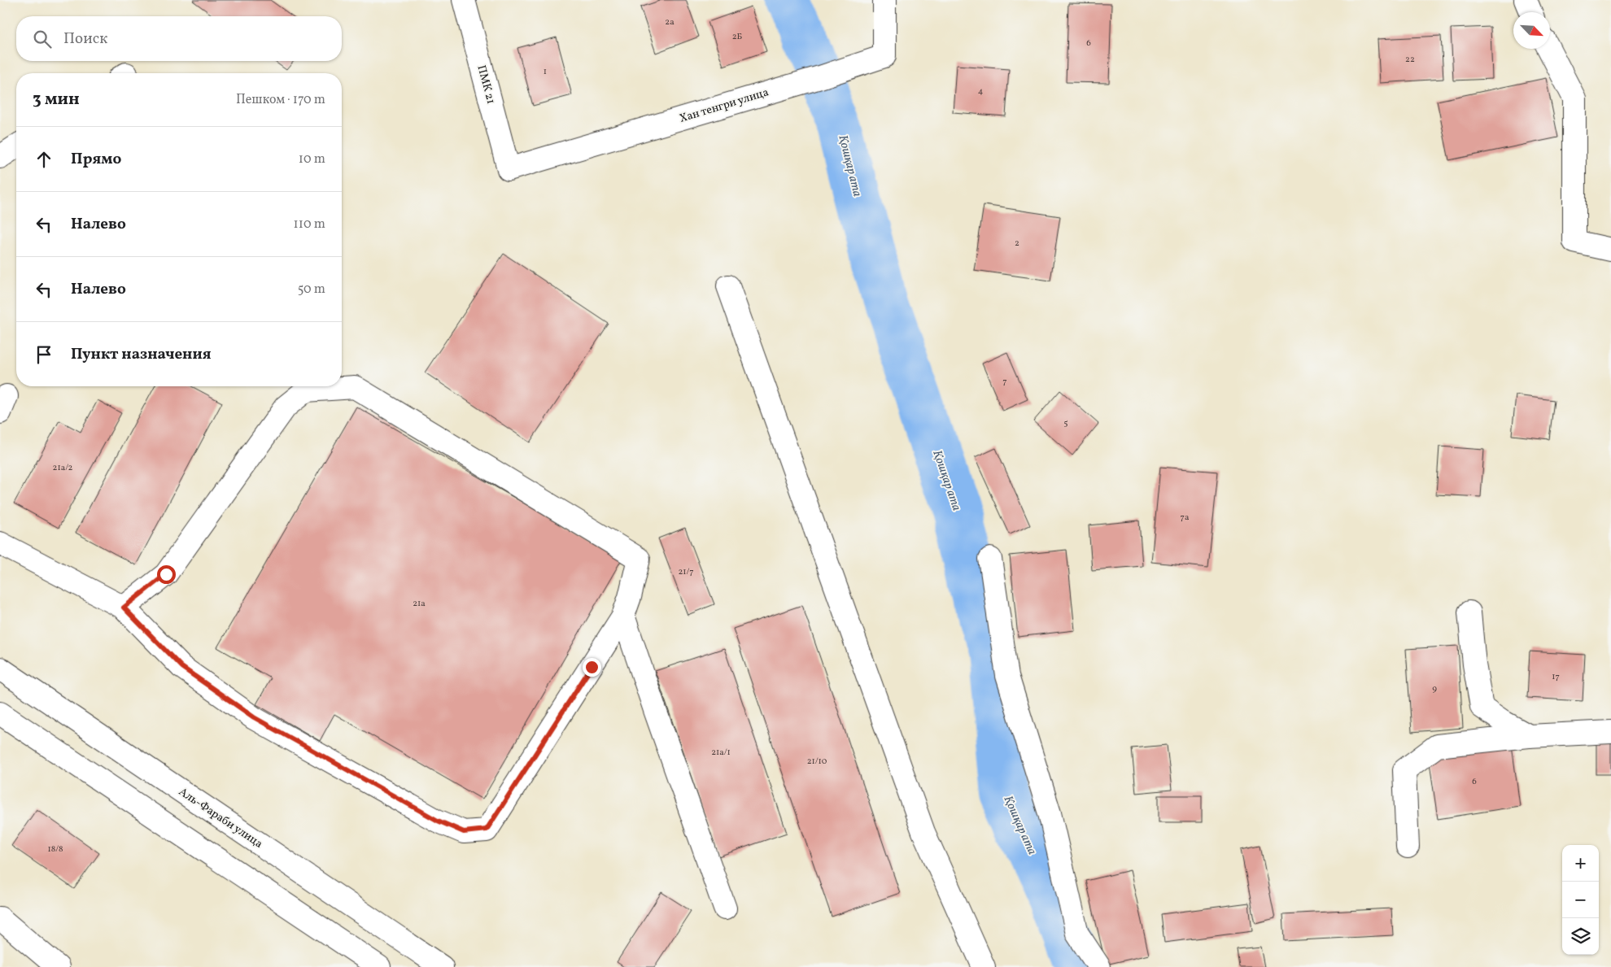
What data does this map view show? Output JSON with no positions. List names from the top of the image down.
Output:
{
  "streets": {
    "street": ["ПМК 21", "Хан тенгри улица", "Аль-Фараби улица"]
  },
  "crossings": [
    ["ПМК 21", "Хан тенгри улица"]
  ],
  "water": ["Қошқар ата"],
  "house_numbers": [
    "2а",
    "2Б",
    "6",
    "22",
    "1",
    "4",
    "2",
    "7",
    "5",
    "21а/2",
    "7а",
    "21/7",
    "21а",
    "17",
    "9",
    "21а/1",
    "21/10",
    "6",
    "18/8"
  ],
  "north": "bottom right",
  "page": {
    "search": "Поиск",
    "heading": ["3 мин", "Пешком · 170 m"],
    "list": [
      ["Прямо", "10 m"],
      ["Налево", "110 m"],
      ["Налево", "50 m"],
      "Пункт назначения"
    ],
    "map_buttons": ["+", "−"]
  }
}
